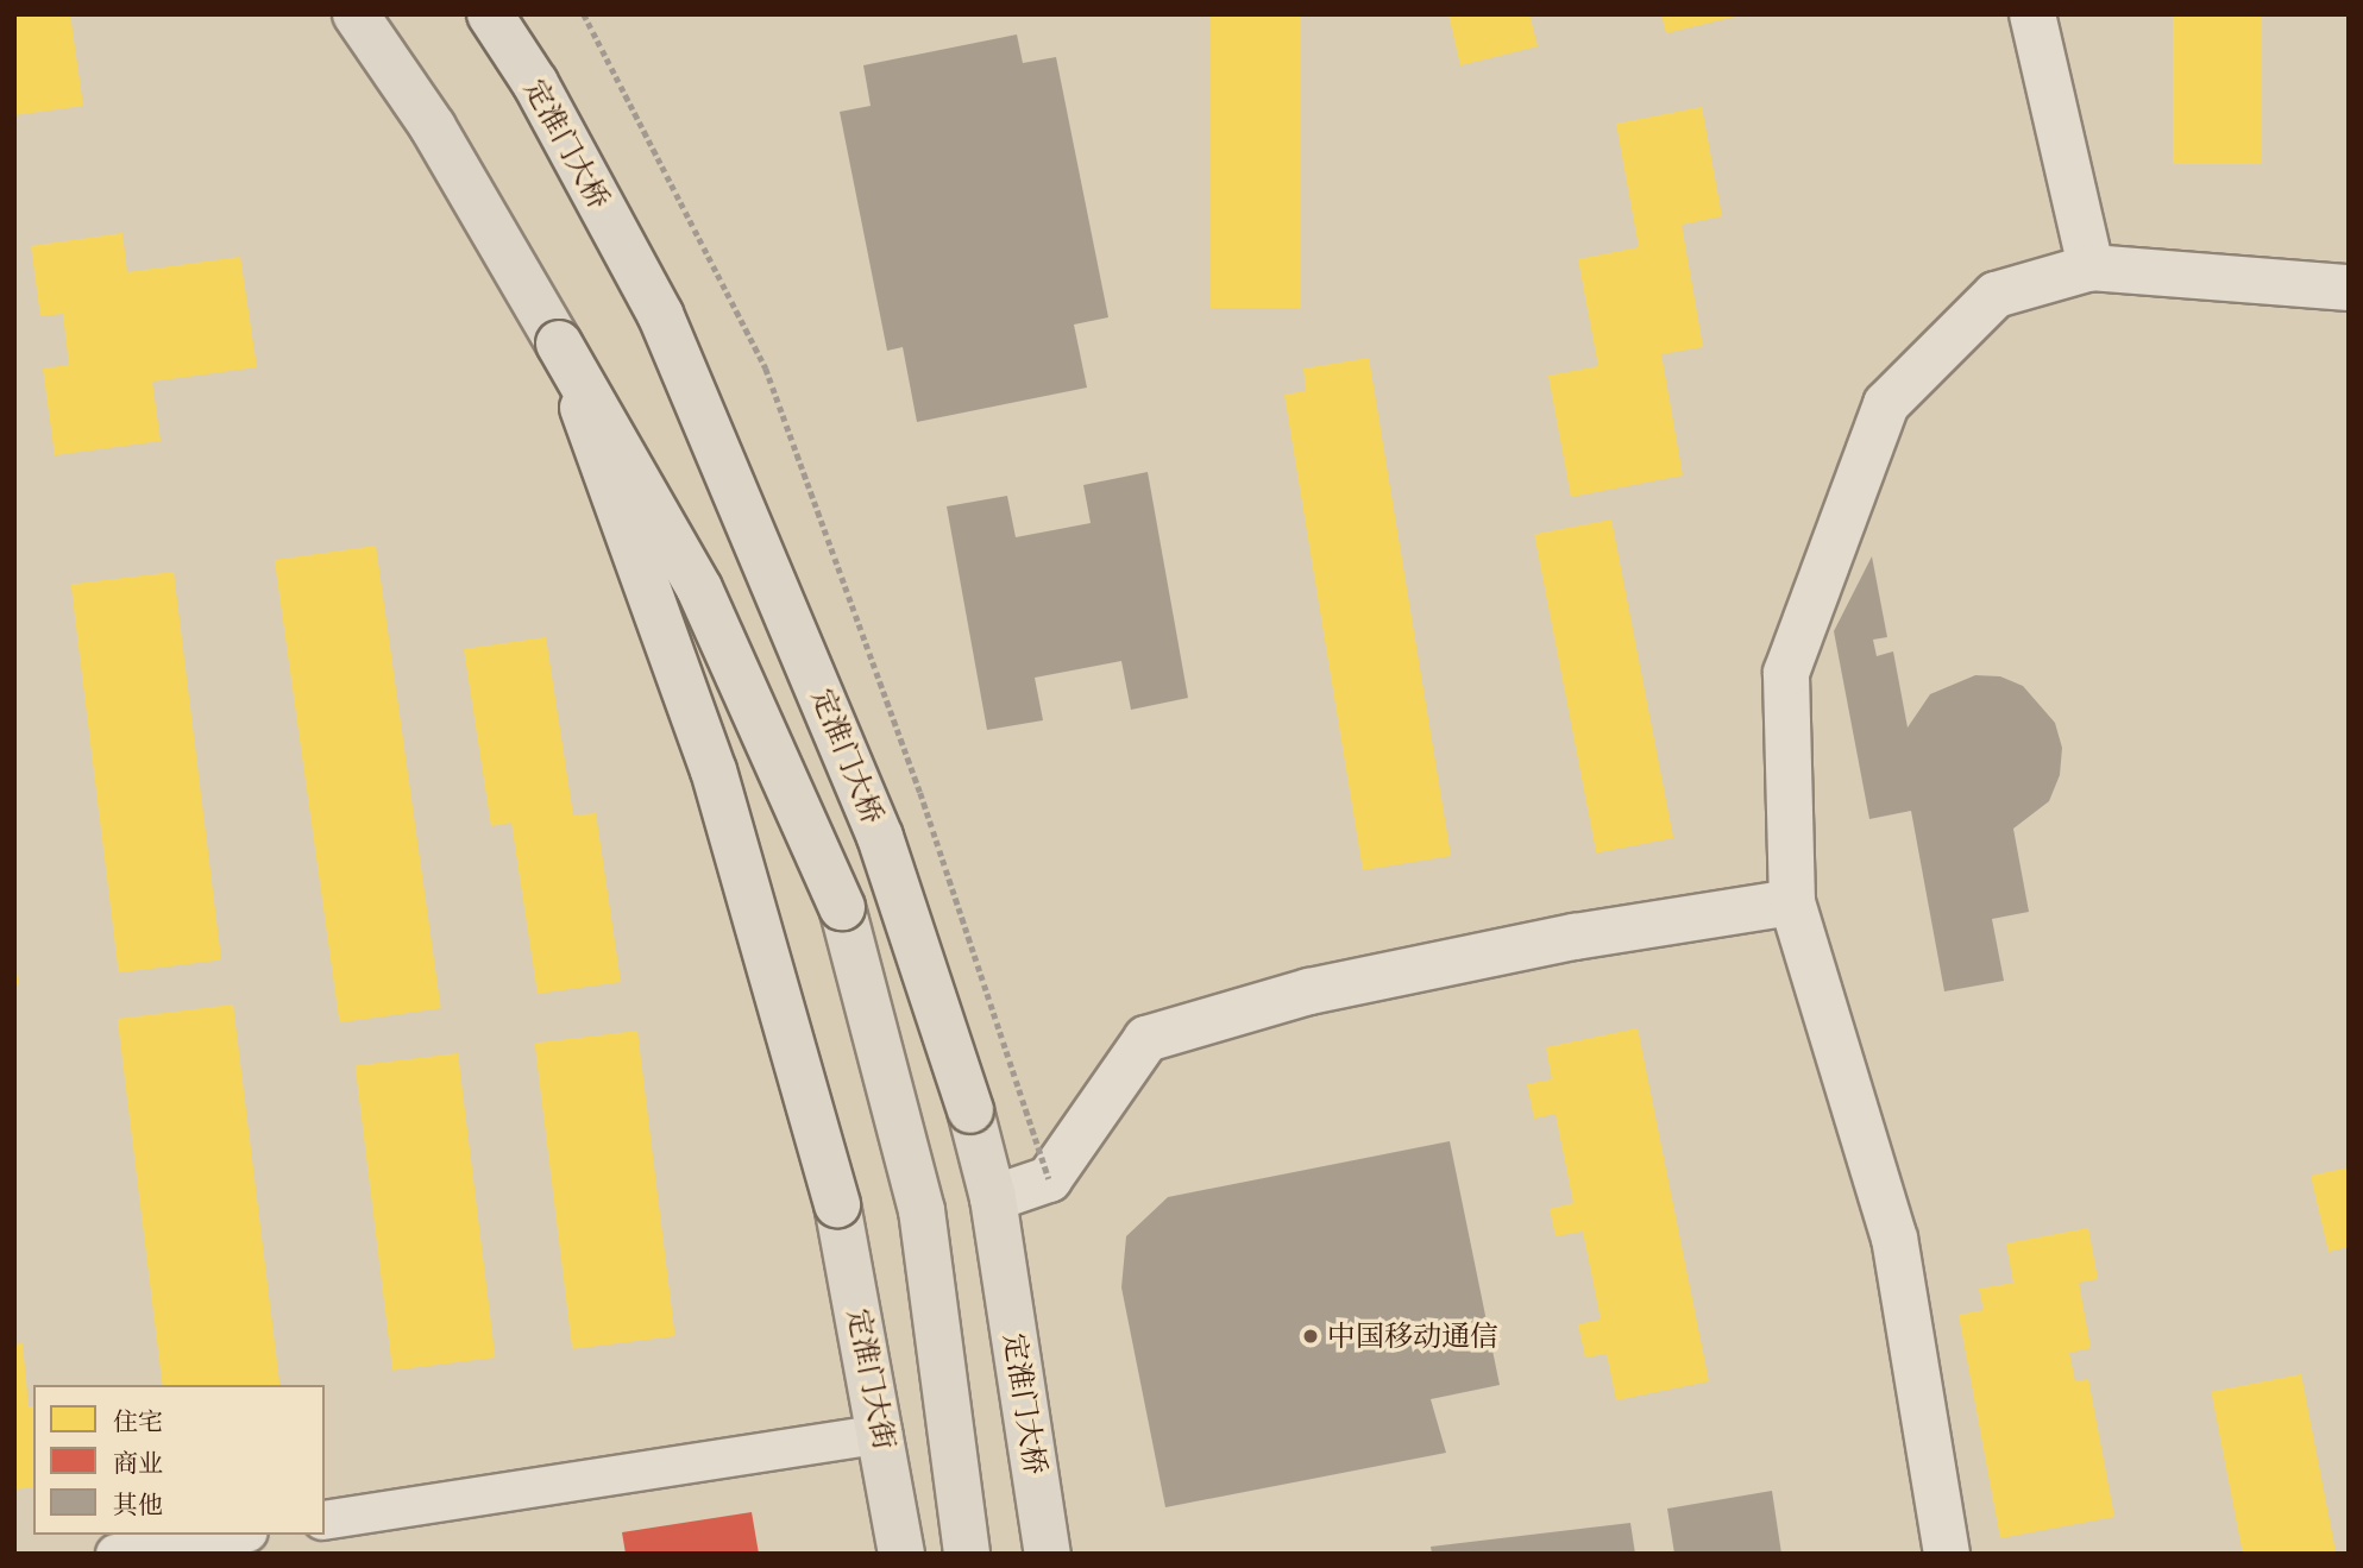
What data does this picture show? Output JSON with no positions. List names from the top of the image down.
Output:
{
  "streets": {
    "main road": ["定淮门大桥", "定淮门大街"]
  },
  "places": ["中国移动通信"],
  "legend": ["住宅", "商业", "其他"]
}
